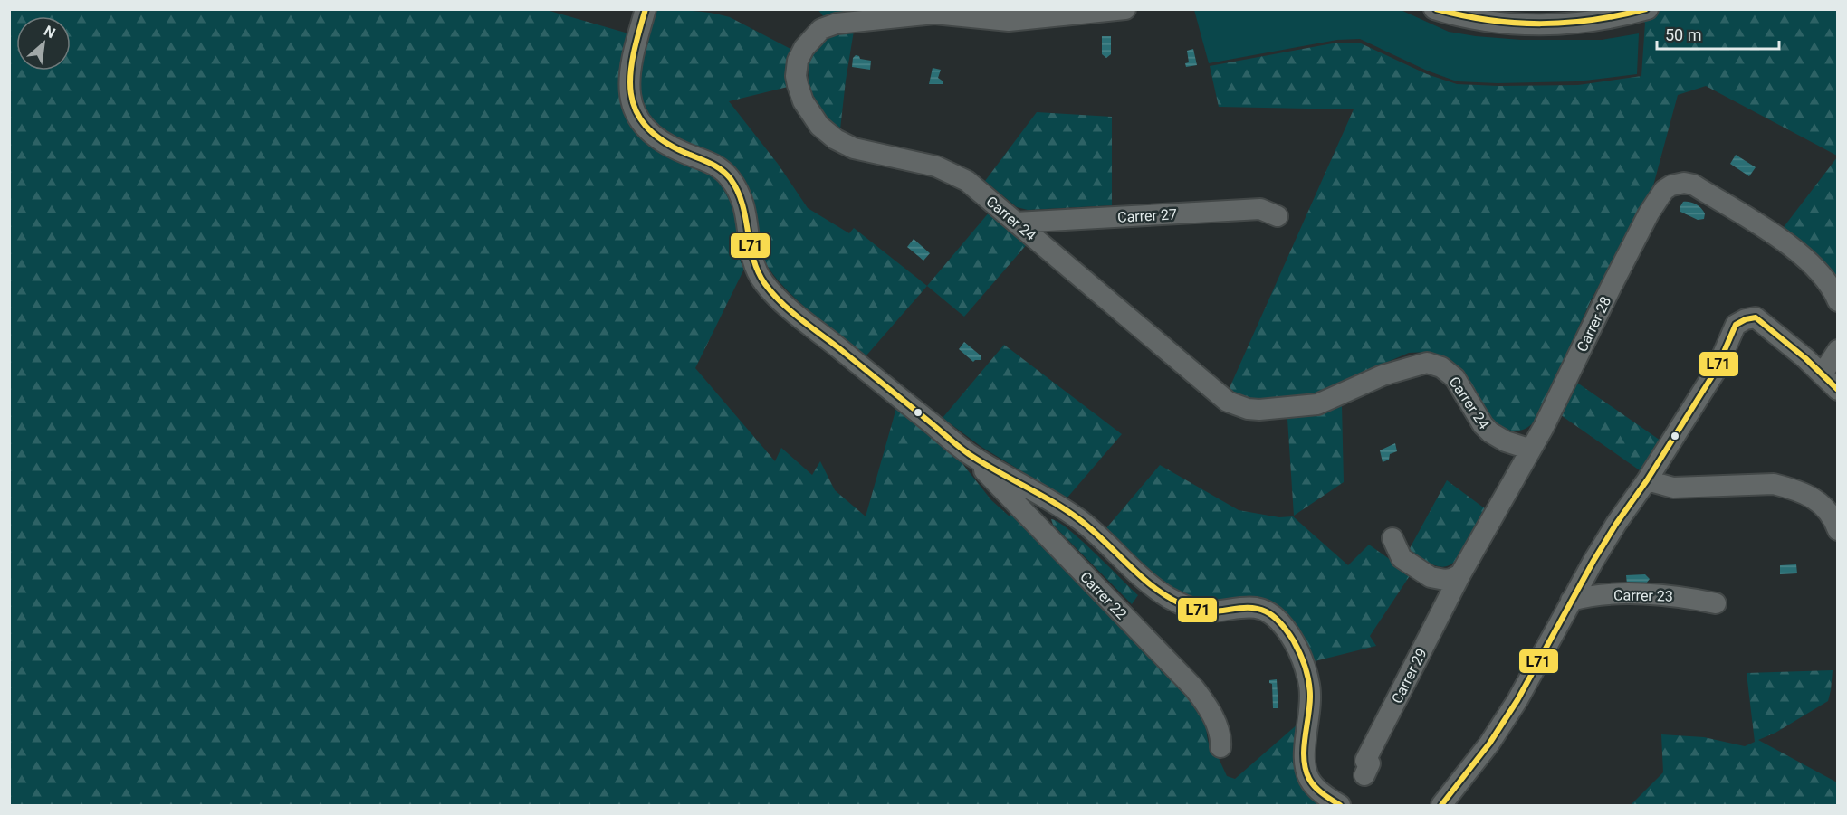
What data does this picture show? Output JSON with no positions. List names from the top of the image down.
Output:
{
  "streets": {
    "street": [
      "Carrer 27",
      "Carrer 24",
      "Carrer 28",
      "Carrer 22",
      "Carrer 23",
      "Carrer 29"
    ]
  },
  "crossings": [
    ["Carrer 27", "Carrer 24"],
    ["Carrer 24", "Carrer 28"],
    ["Carrer 28", "Carrer 29"]
  ],
  "lines": ["transit line L71"],
  "scale_bar": "50 m",
  "north": "top right"
}
